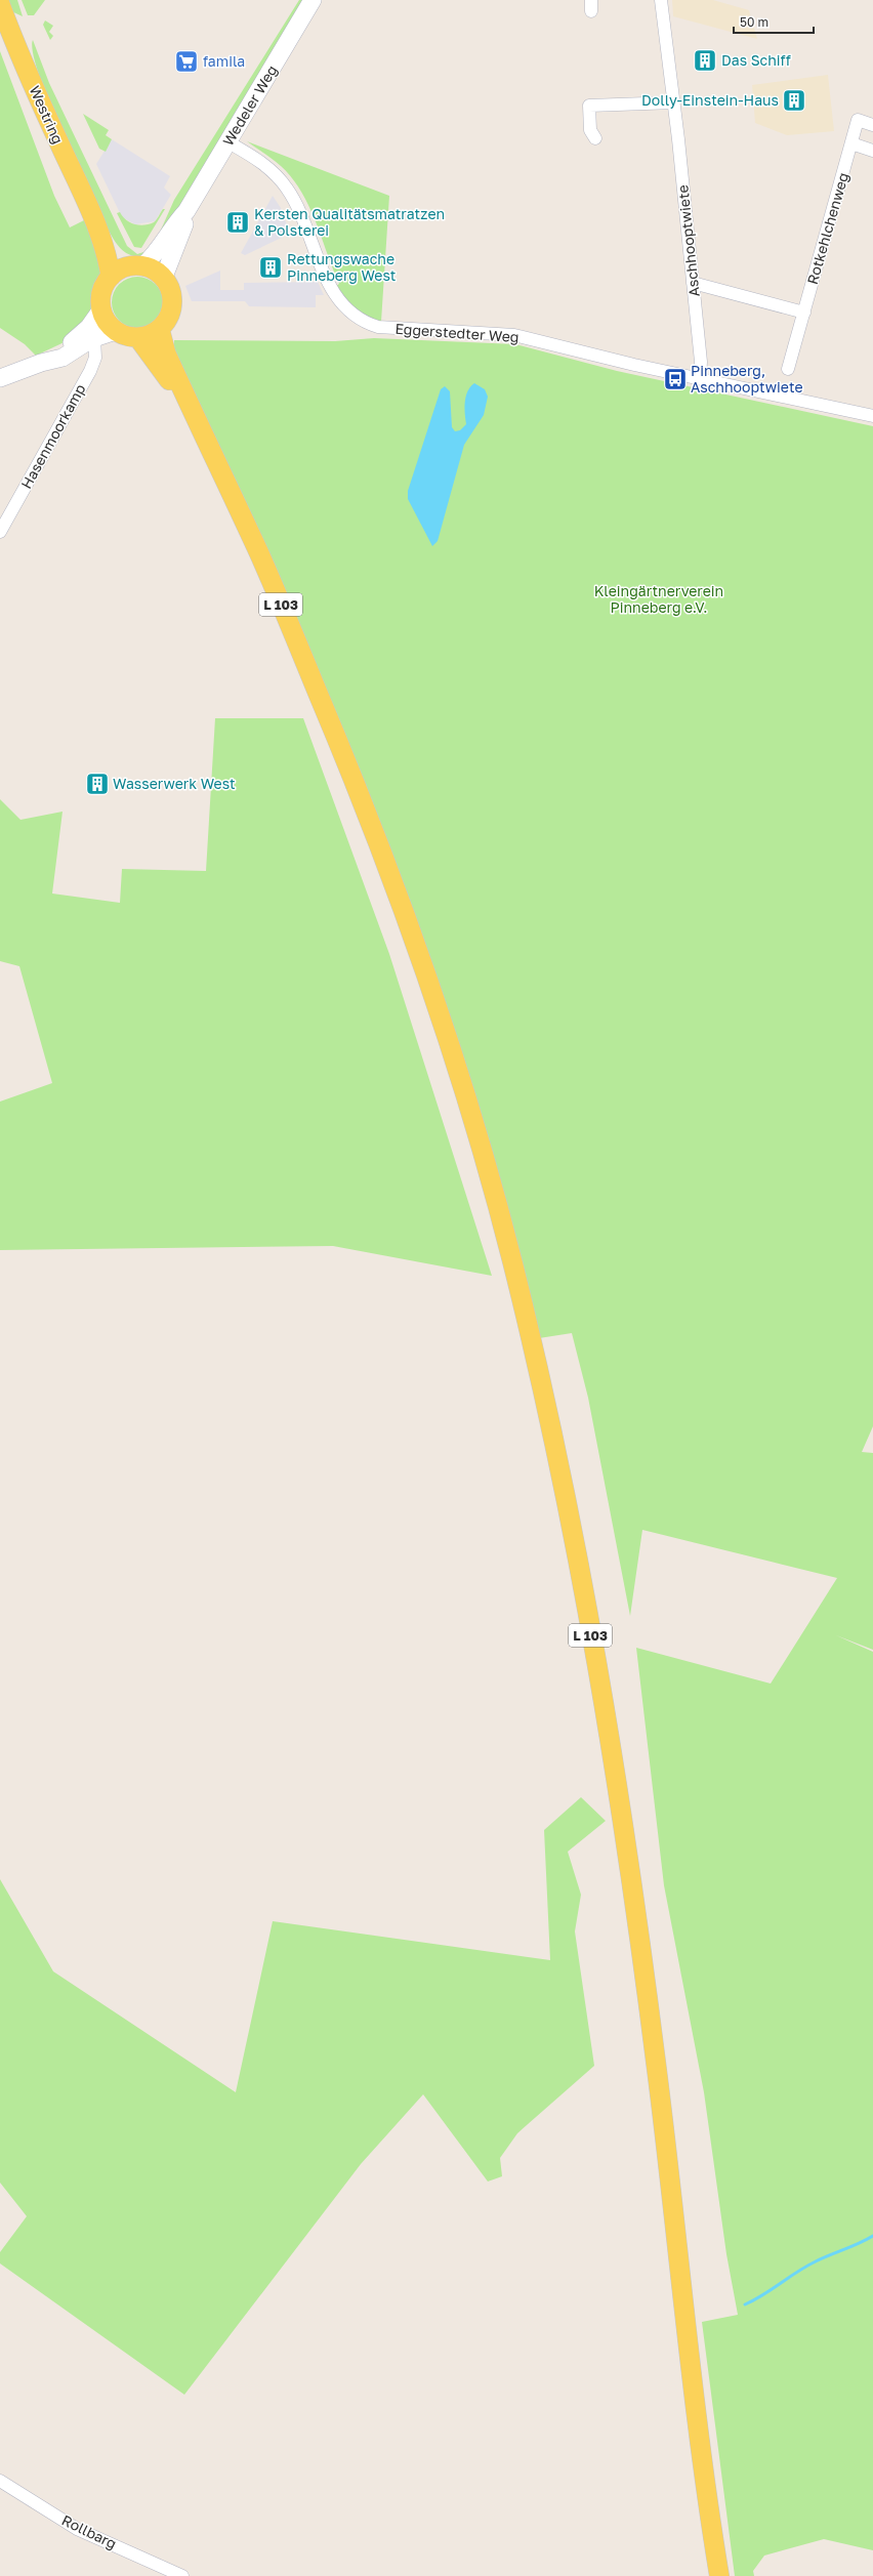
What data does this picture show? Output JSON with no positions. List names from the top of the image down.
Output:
{
  "streets": {
    "main road": ["Wedeler Weg", "Westring", "L 103"],
    "street": [
      "Rotkehlchenweg",
      "Aschhooptwiete",
      "Eggerstedter Weg",
      "Hasenmoorkamp",
      "Rollbarg"
    ]
  },
  "crossings": [
    ["Wedeler Weg", "Westring"],
    ["Wedeler Weg", "Eggerstedter Weg"],
    ["Wedeler Weg", "L 103"],
    ["Westring", "L 103"],
    ["Aschhooptwiete", "Eggerstedter Weg"]
  ],
  "parks": ["Kleingärtnerverein Pinneberg e.V."],
  "places": {
    "building": [
      "Das Schiff",
      "Dolly-Einstein-Haus",
      "Kersten Qualitätsmatratzen & Polsterei",
      "Rettungswache Pinneberg West",
      "Wasserwerk West"
    ],
    "supermarket": ["famila"],
    "bus stop": ["Pinneberg, Aschhooptwiete"]
  },
  "scale_bar": "50 m"
}
